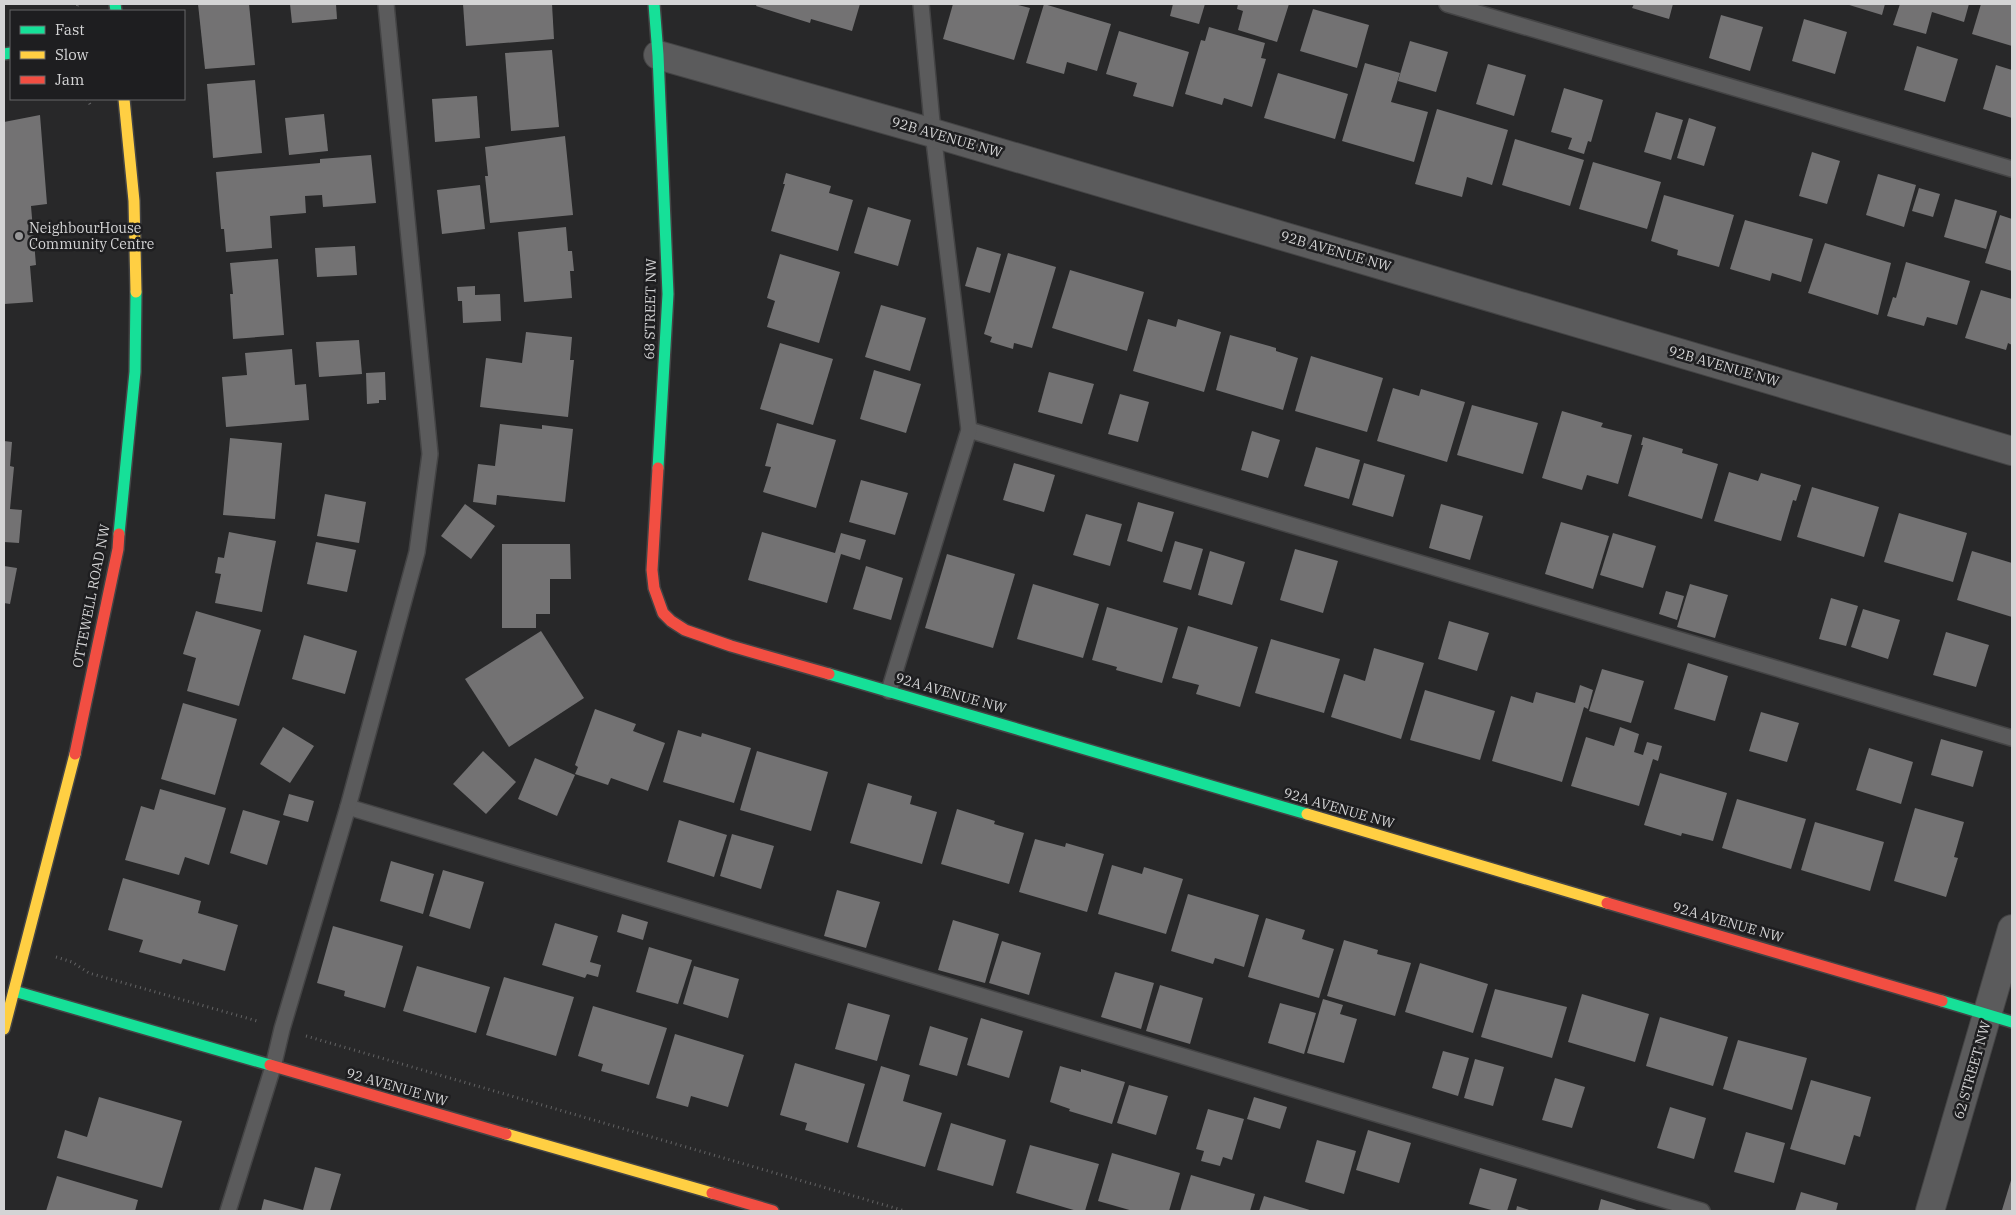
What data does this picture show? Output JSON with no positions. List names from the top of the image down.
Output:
{
  "streets": {
    "street": [
      "92B AVENUE NW",
      "68 STREET NW",
      "OTTEWELL ROAD NW",
      "92A AVENUE NW",
      "62 STREET NW",
      "92 AVENUE NW"
    ]
  },
  "crossings": [
    ["92B AVENUE NW", "68 STREET NW"],
    ["68 STREET NW", "92A AVENUE NW"],
    ["OTTEWELL ROAD NW", "92 AVENUE NW"],
    ["92A AVENUE NW", "62 STREET NW"]
  ],
  "places": ["NeighbourHouse Community Centre"],
  "legend": ["Fast", "Slow", "Jam"]
}
